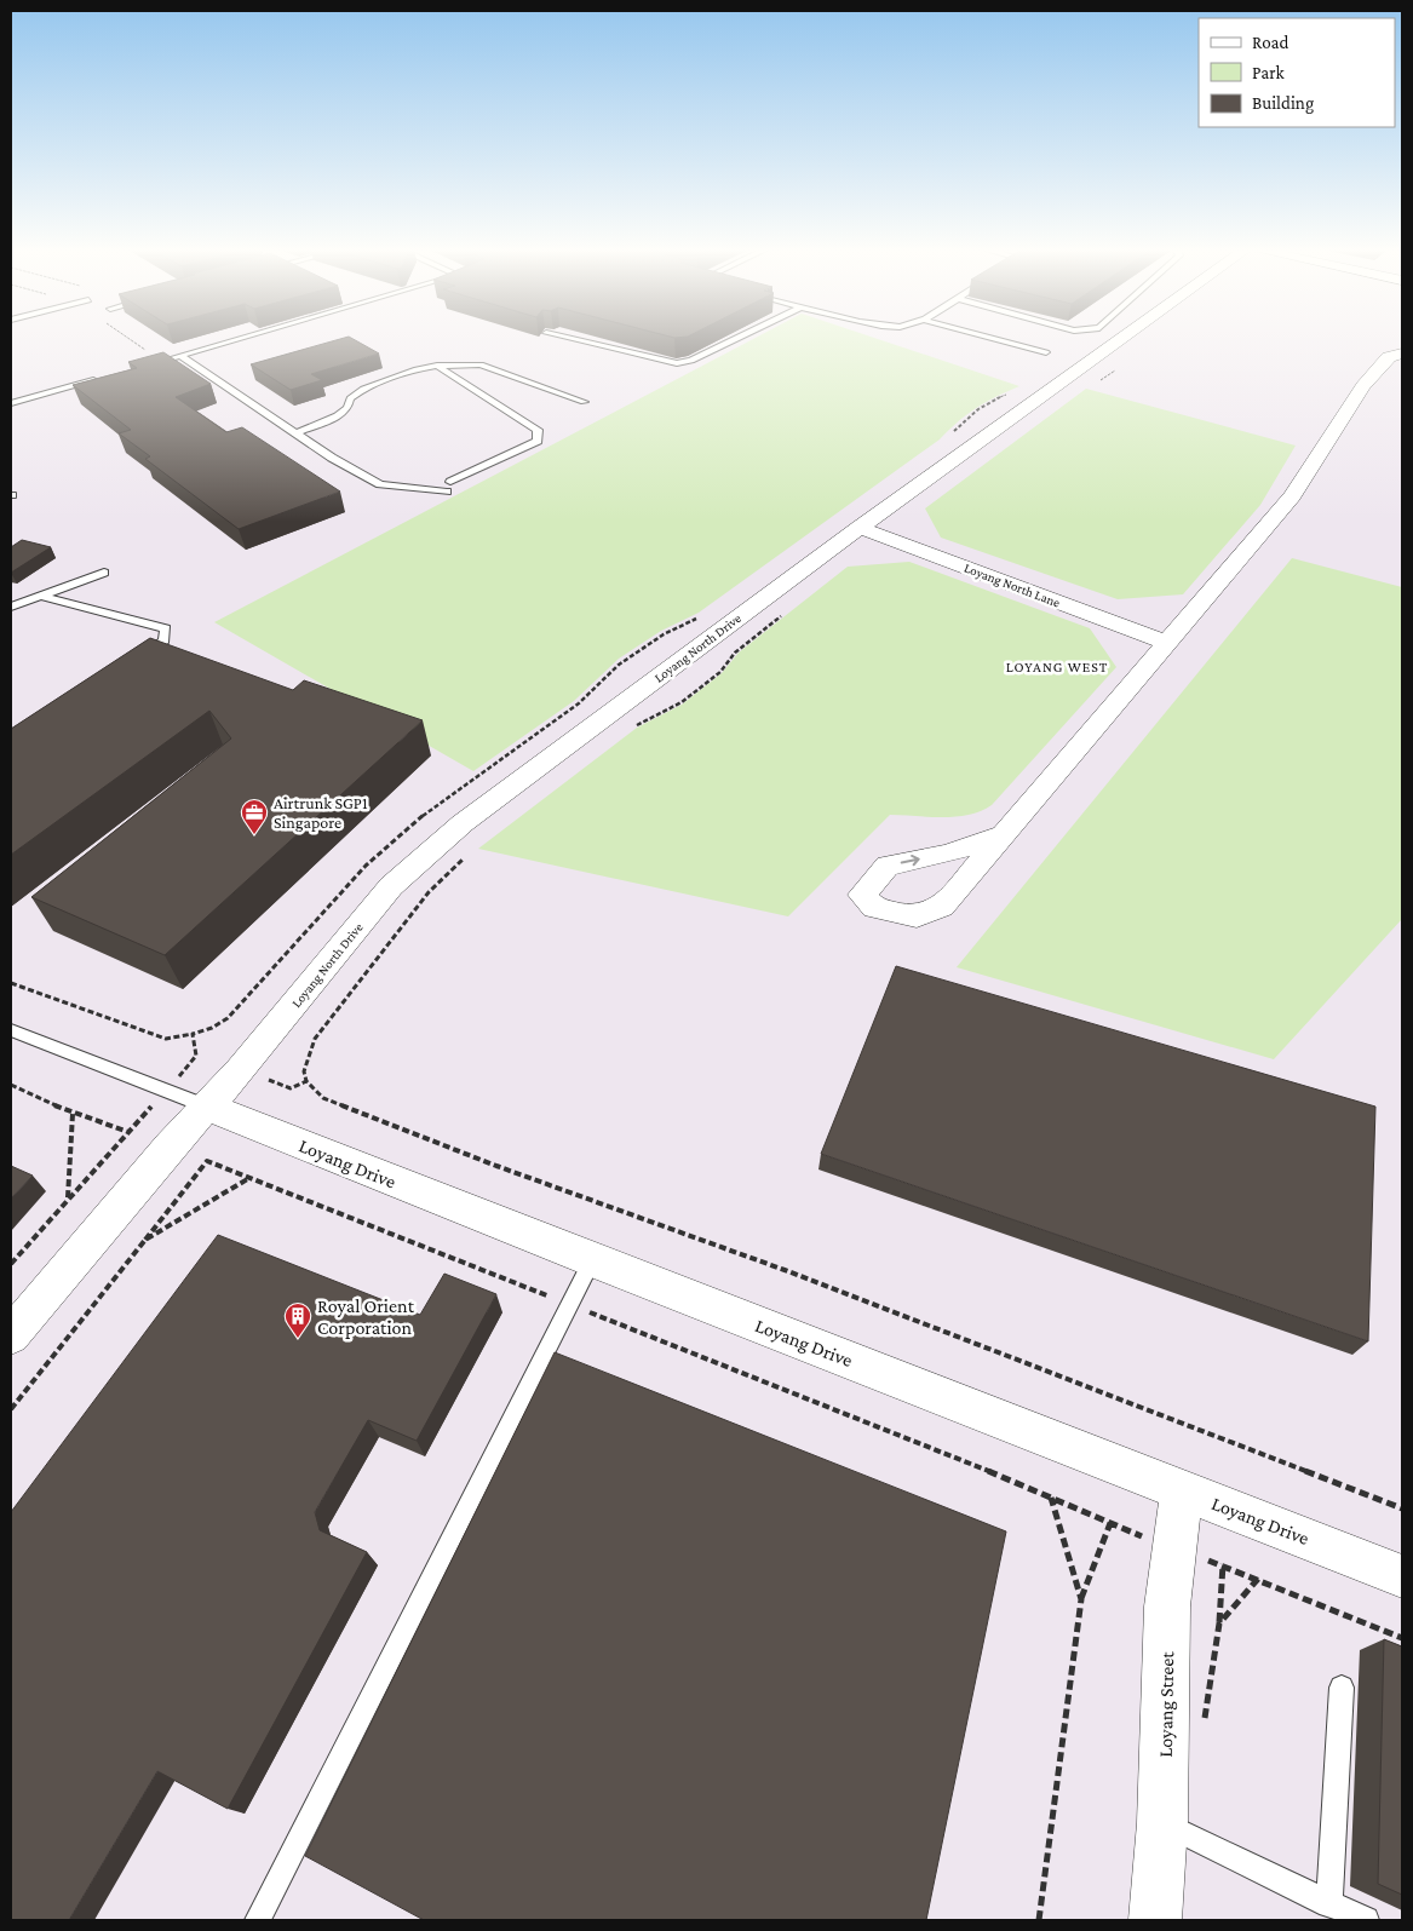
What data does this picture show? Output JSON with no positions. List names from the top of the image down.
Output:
{
  "streets": {
    "street": [
      "Loyang North Lane",
      "Loyang North Drive",
      "Loyang Drive",
      "Loyang Street"
    ]
  },
  "crossings": [
    ["Loyang North Lane", "Loyang North Drive"],
    ["Loyang North Drive", "Loyang Drive"],
    ["Loyang Drive", "Loyang Street"]
  ],
  "districts": ["LOYANG WEST"],
  "places": {
    "office": ["Airtrunk SGP1 Singapore"],
    "building": ["Royal Orient Corporation"]
  },
  "legend": ["Road", "Park", "Building"]
}
